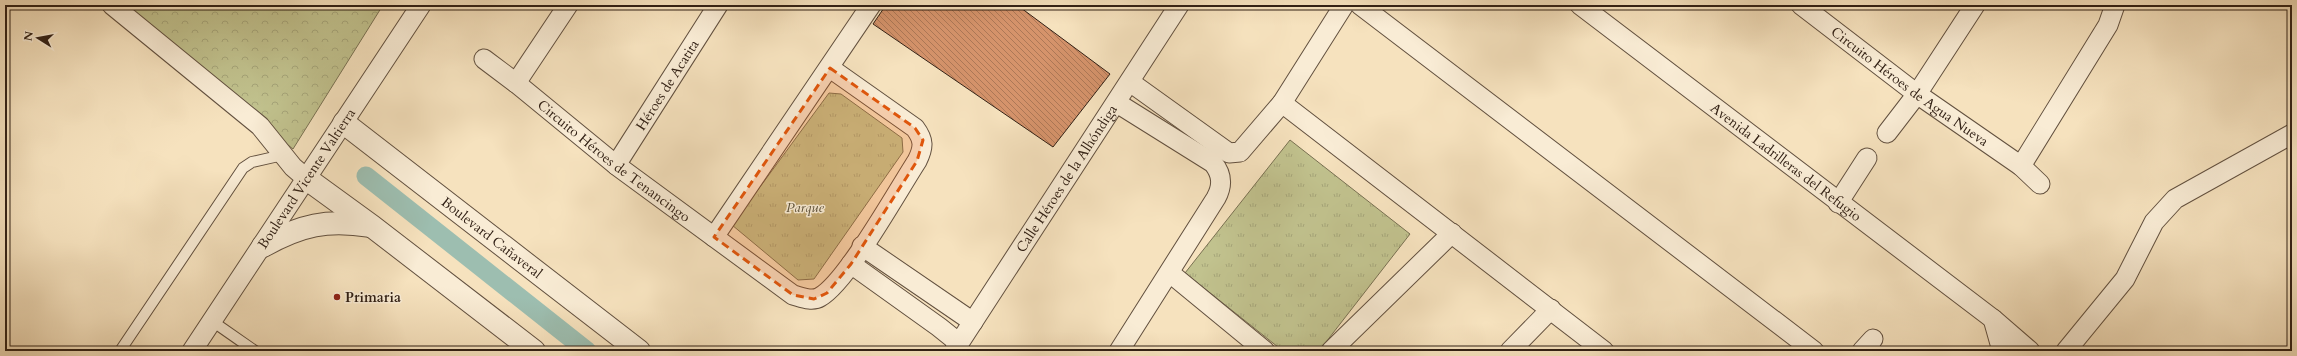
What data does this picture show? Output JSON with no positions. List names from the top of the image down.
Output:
{
  "streets": {
    "street": [
      "Héroes de Acatita",
      "Circuito Héroes de Agua Nueva",
      "Circuito Héroes de Tenancingo",
      "Avenida Ladrilleras del Refugio",
      "Calle Héroes de la Alhóndiga",
      "Boulevard Vicente Valtierra",
      "Boulevard Cañaveral"
    ]
  },
  "crossings": [
    ["Héroes de Acatita", "Circuito Héroes de Tenancingo"],
    ["Boulevard Vicente Valtierra", "Boulevard Cañaveral"]
  ],
  "parks": ["Parque"],
  "places": ["Primaria"],
  "north": "left"
}
